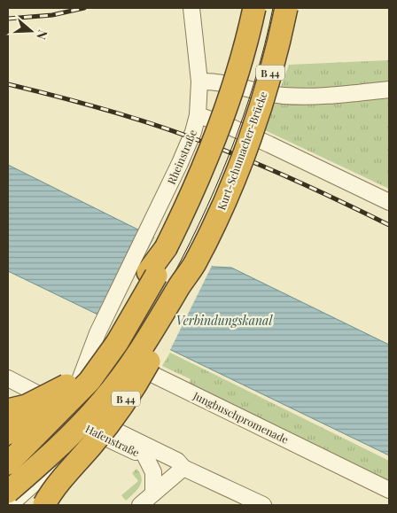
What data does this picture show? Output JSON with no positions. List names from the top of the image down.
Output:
{
  "streets": {
    "highway": ["B 44", "Kurt-Schumacher-Brücke"],
    "street": ["Rheinstraße", "Jungbuschpromenade", "Hafenstraße"]
  },
  "crossings": [
    ["B 44", "Kurt-Schumacher-Brücke"],
    ["Rheinstraße", "Jungbuschpromenade"]
  ],
  "water": ["Verbindungskanal"],
  "north": "right"
}
